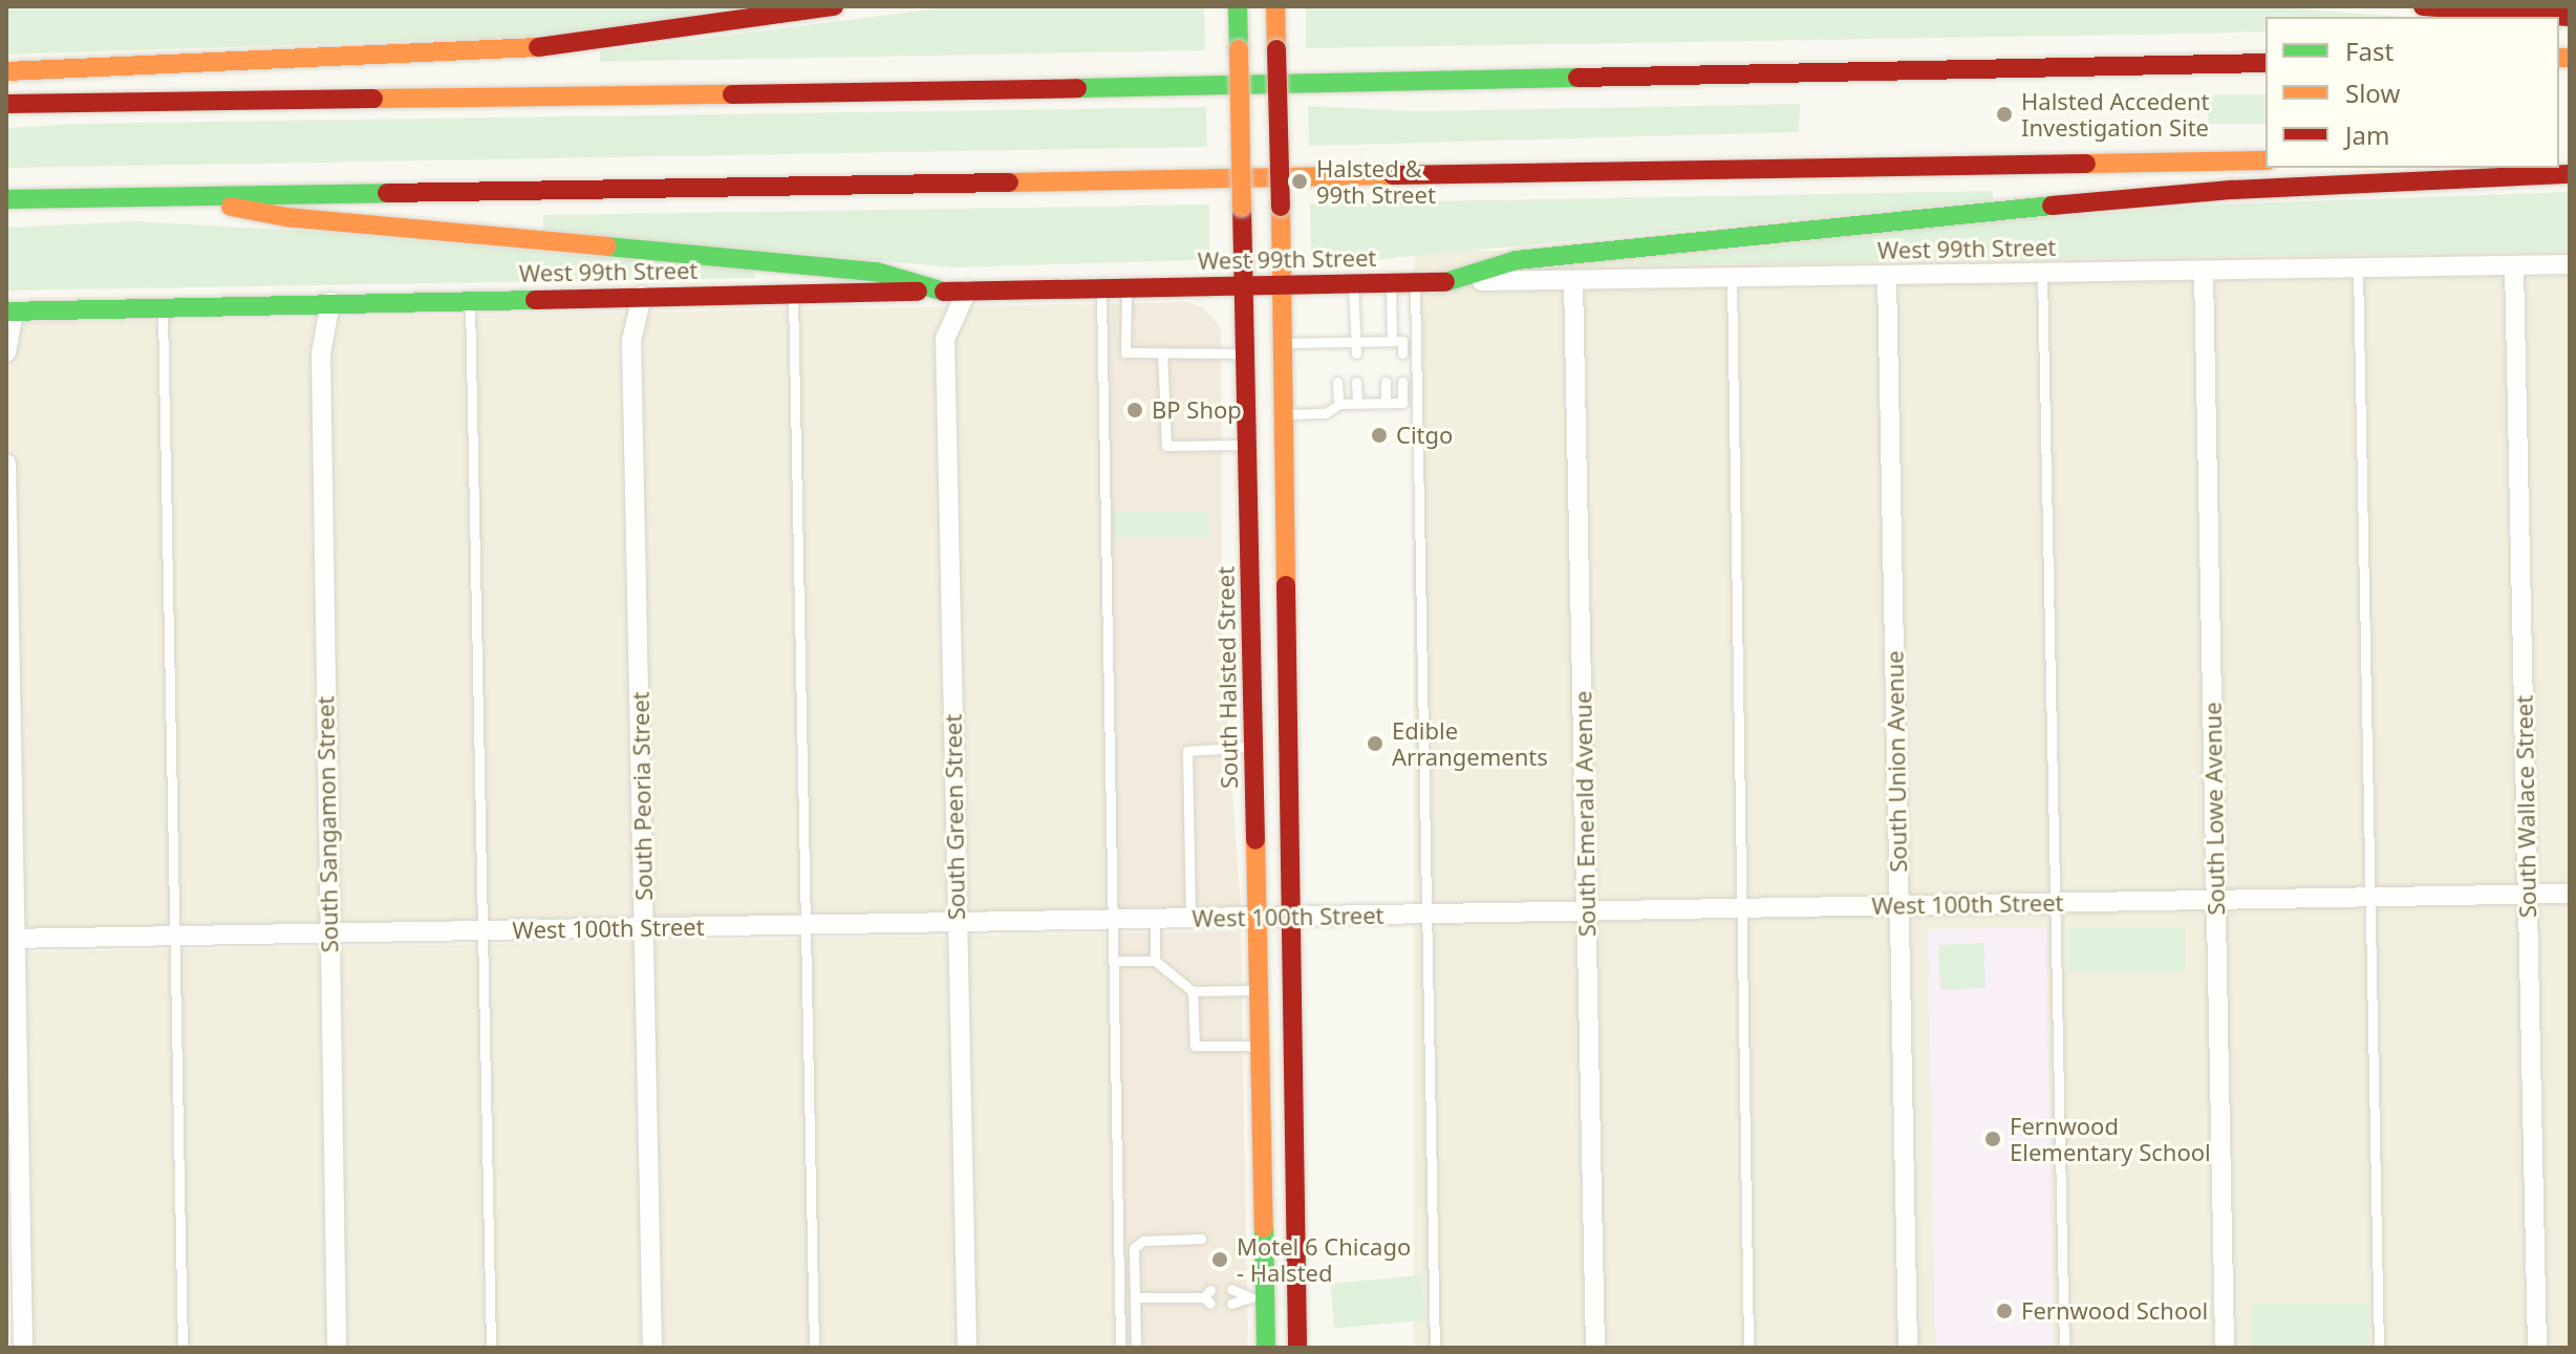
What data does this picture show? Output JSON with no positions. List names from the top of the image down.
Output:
{
  "streets": {
    "main road": ["West 99th Street", "South Halsted Street"],
    "street": [
      "South Union Avenue",
      "South Peoria Street",
      "South Wallace Street",
      "South Lowe Avenue",
      "South Emerald Avenue",
      "South Green Street",
      "South Sangamon Street",
      "West 100th Street"
    ]
  },
  "crossings": [
    ["West 99th Street", "South Halsted Street"],
    ["West 99th Street", "South Union Avenue"],
    ["West 99th Street", "South Peoria Street"],
    ["West 99th Street", "South Wallace Street"],
    ["West 99th Street", "South Lowe Avenue"],
    ["West 99th Street", "South Emerald Avenue"],
    ["West 99th Street", "South Green Street"],
    ["West 99th Street", "South Sangamon Street"],
    ["South Halsted Street", "West 100th Street"],
    ["South Union Avenue", "West 100th Street"],
    ["South Peoria Street", "West 100th Street"],
    ["South Wallace Street", "West 100th Street"],
    ["South Lowe Avenue", "West 100th Street"],
    ["South Emerald Avenue", "West 100th Street"],
    ["South Green Street", "West 100th Street"],
    ["South Sangamon Street", "West 100th Street"]
  ],
  "places": [
    "Halsted Accedent Investigation Site",
    "Halsted & 99th Street",
    "BP Shop",
    "Citgo",
    "Edible Arrangements",
    "Fernwood Elementary School",
    "Motel 6 Chicago - Halsted",
    "Fernwood School"
  ],
  "legend": ["Fast", "Slow", "Jam"]
}
